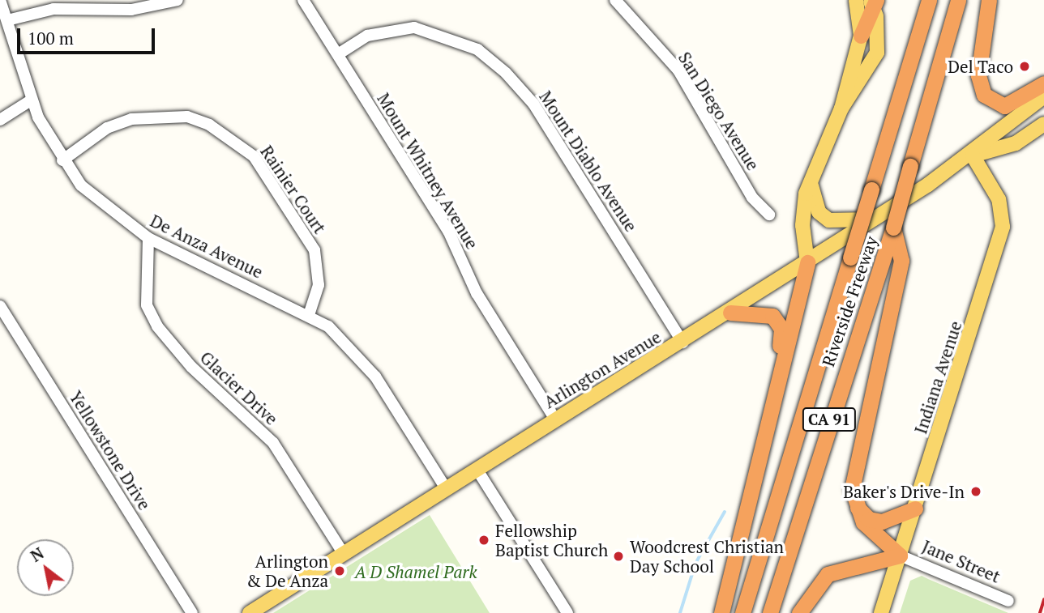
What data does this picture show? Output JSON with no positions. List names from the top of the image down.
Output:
{
  "streets": {
    "highway": ["Riverside Freeway", "CA 91"],
    "main road": ["Arlington Avenue", "Indiana Avenue"],
    "street": [
      "San Diego Avenue",
      "Mount Diablo Avenue",
      "Mount Whitney Avenue",
      "Rainier Court",
      "De Anza Avenue",
      "Glacier Drive",
      "Yellowstone Drive",
      "Jane Street"
    ]
  },
  "crossings": [
    ["Mount Diablo Avenue", "Mount Whitney Avenue"],
    ["Mount Diablo Avenue", "Arlington Avenue"],
    ["Mount Whitney Avenue", "Arlington Avenue"],
    ["Rainier Court", "De Anza Avenue"],
    ["De Anza Avenue", "Arlington Avenue"],
    ["De Anza Avenue", "Glacier Drive"],
    ["Arlington Avenue", "Indiana Avenue"],
    ["Arlington Avenue", "Glacier Drive"],
    ["Indiana Avenue", "Jane Street"]
  ],
  "parks": ["A D Shamel Park"],
  "places": [
    "Del Taco",
    "Baker's Drive-In",
    "Fellowship Baptist Church",
    "Woodcrest Christian Day School",
    "Arlington & De Anza"
  ],
  "scale_bar": "100 m",
  "north": "top left"
}
